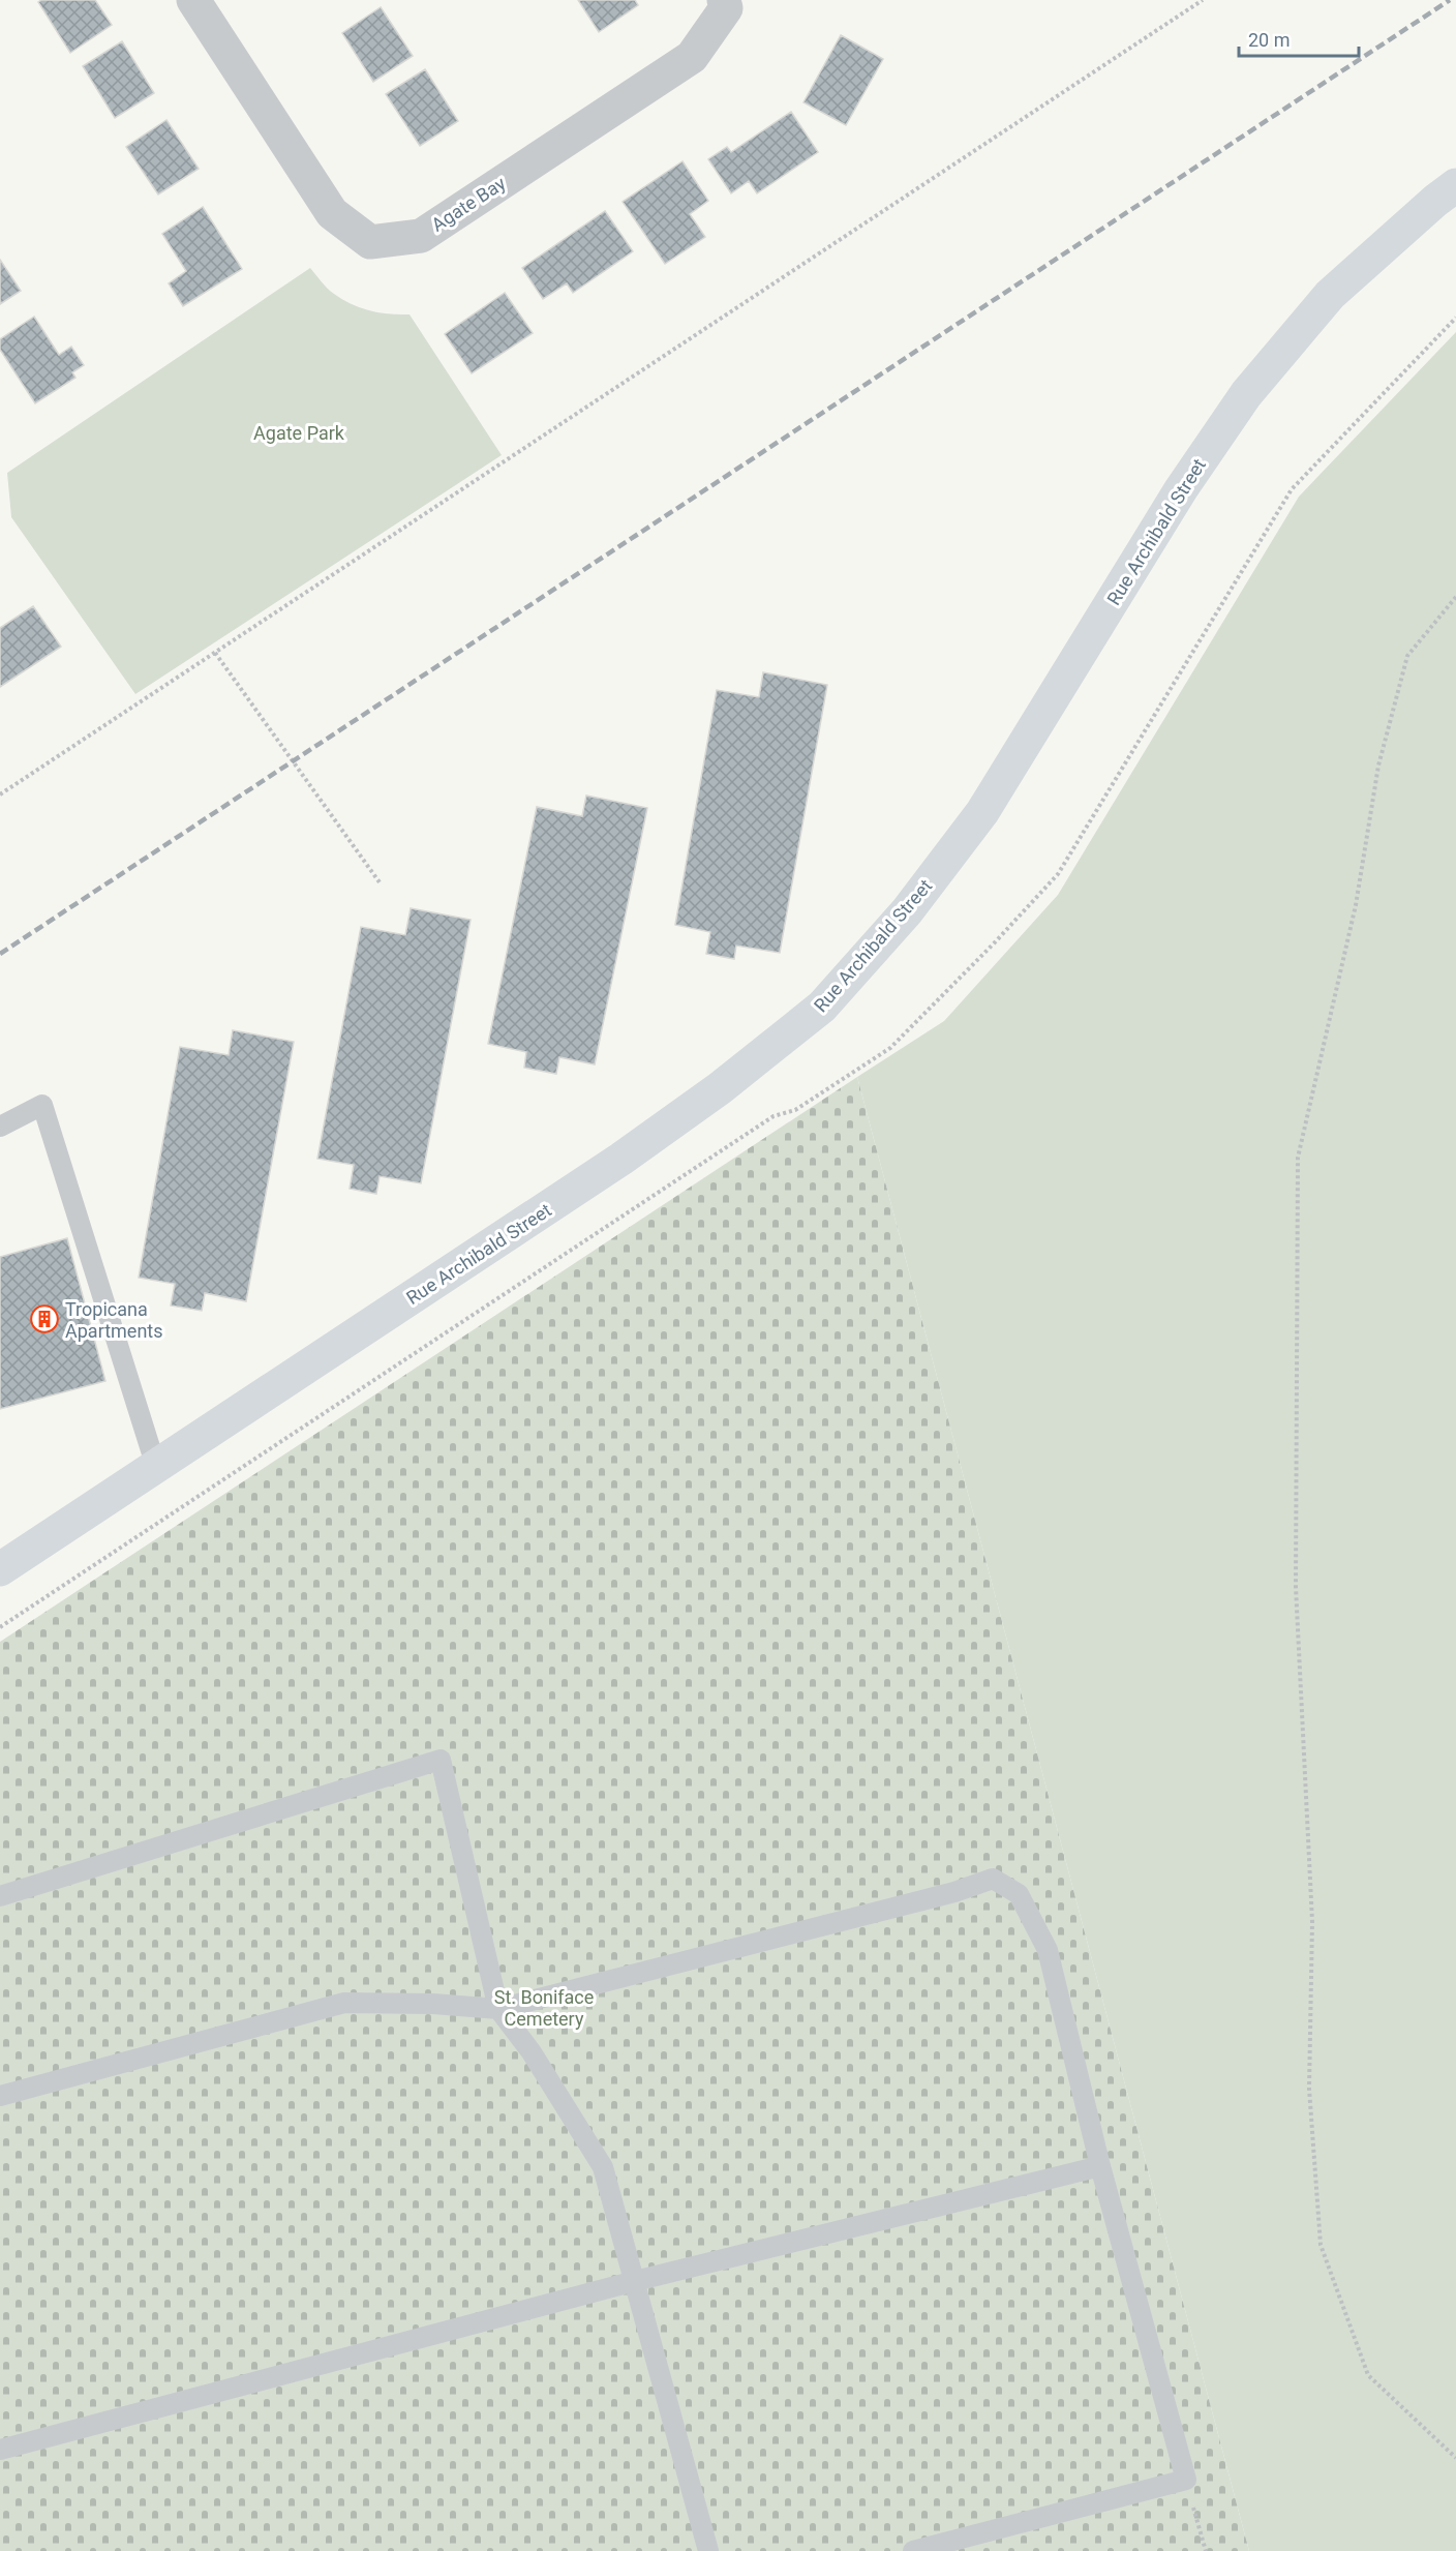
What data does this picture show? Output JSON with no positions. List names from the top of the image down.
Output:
{
  "streets": {
    "main road": ["Rue Archibald Street"],
    "street": ["Agate Bay"]
  },
  "parks": ["Agate Park", "St. Boniface Cemetery"],
  "places": {
    "building": ["Tropicana Apartments"]
  },
  "scale_bar": "20 m"
}
